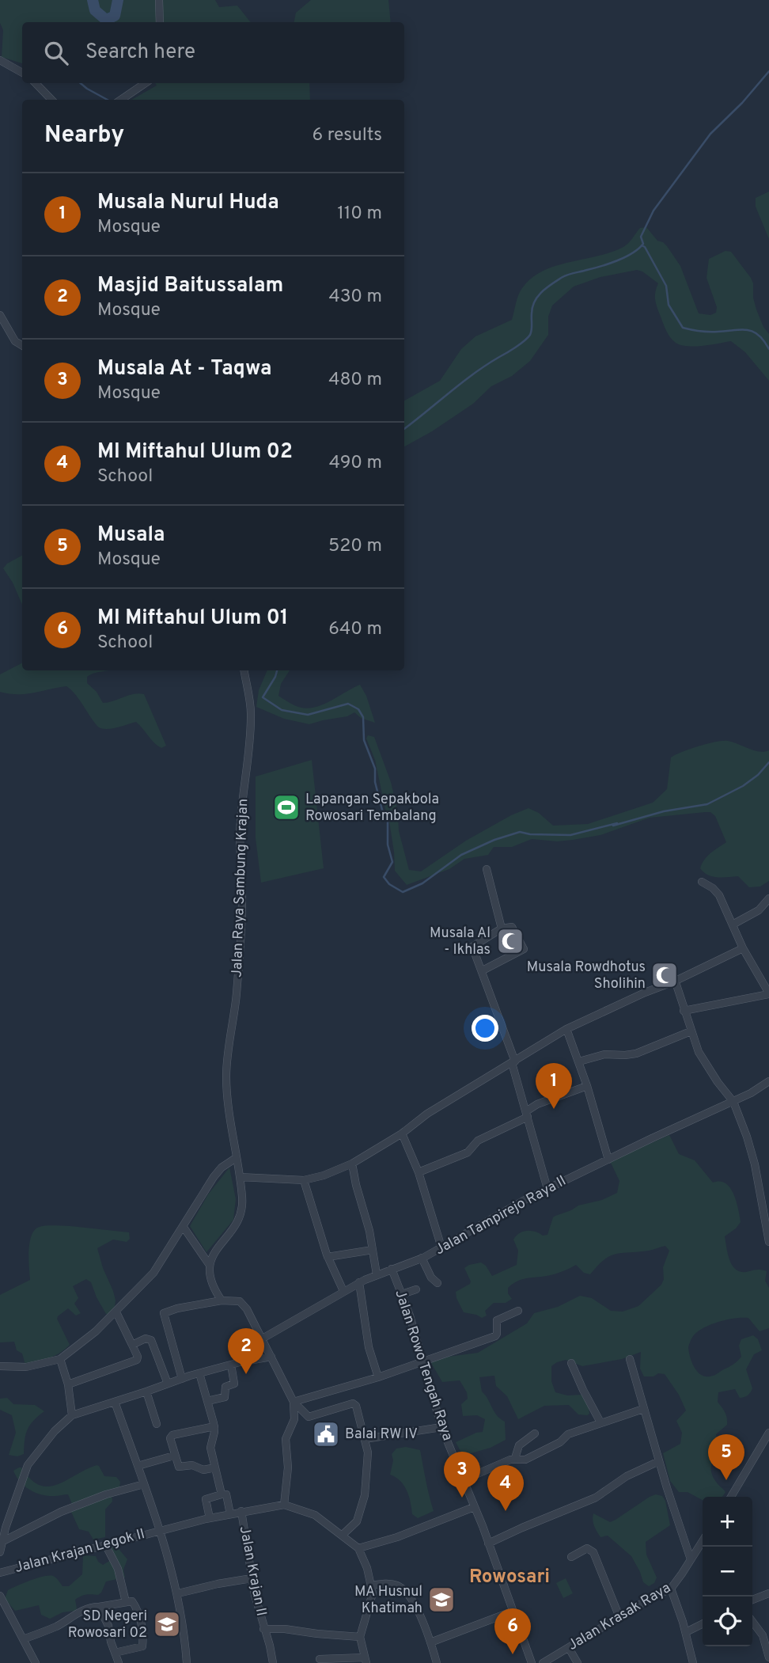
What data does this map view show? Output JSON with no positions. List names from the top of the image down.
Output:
{
  "streets": {
    "street": [
      "Jalan Raya Sambung Krajan",
      "Jalan Tampirejo Raya II",
      "Jalan Rowo Tengah Raya",
      "Jalan Krajan Legok II",
      "Jalan Krajan II",
      "Jalan Krasak Raya"
    ]
  },
  "crossings": [
    ["Jalan Tampirejo Raya II", "Jalan Rowo Tengah Raya"],
    ["Jalan Krajan Legok II", "Jalan Krajan II"]
  ],
  "districts": ["Rowosari"],
  "places": {
    "sports": ["Lapangan Sepakbola Rowosari Tembalang"],
    "mosque": ["Musala Al - Ikhlas", "Musala Rowdhotus Sholihin"],
    "public building": ["Balai RW IV"],
    "school or university": ["MA Husnul Khatimah", "SD Negeri Rowosari 02"]
  },
  "page": {
    "search": "Search here",
    "heading": ["Nearby", "6 results"],
    "list": [
      {
        "mark": "1",
        "name": "Musala Nurul Huda",
        "note": "Mosque",
        "value": "110 m"
      },
      {
        "mark": "2",
        "name": "Masjid Baitussalam",
        "note": "Mosque",
        "value": "430 m"
      },
      {
        "mark": "3",
        "name": "Musala At - Taqwa",
        "note": "Mosque",
        "value": "480 m"
      },
      {
        "mark": "4",
        "name": "MI Miftahul Ulum 02",
        "note": "School",
        "value": "490 m"
      },
      {
        "mark": "5",
        "name": "Musala",
        "note": "Mosque",
        "value": "520 m"
      },
      {
        "mark": "6",
        "name": "MI Miftahul Ulum 01",
        "note": "School",
        "value": "640 m"
      }
    ],
    "pins": [
      "1",
      "2",
      "5",
      "3",
      "4",
      "6"
    ],
    "map_buttons": ["+", "−"]
  }
}
